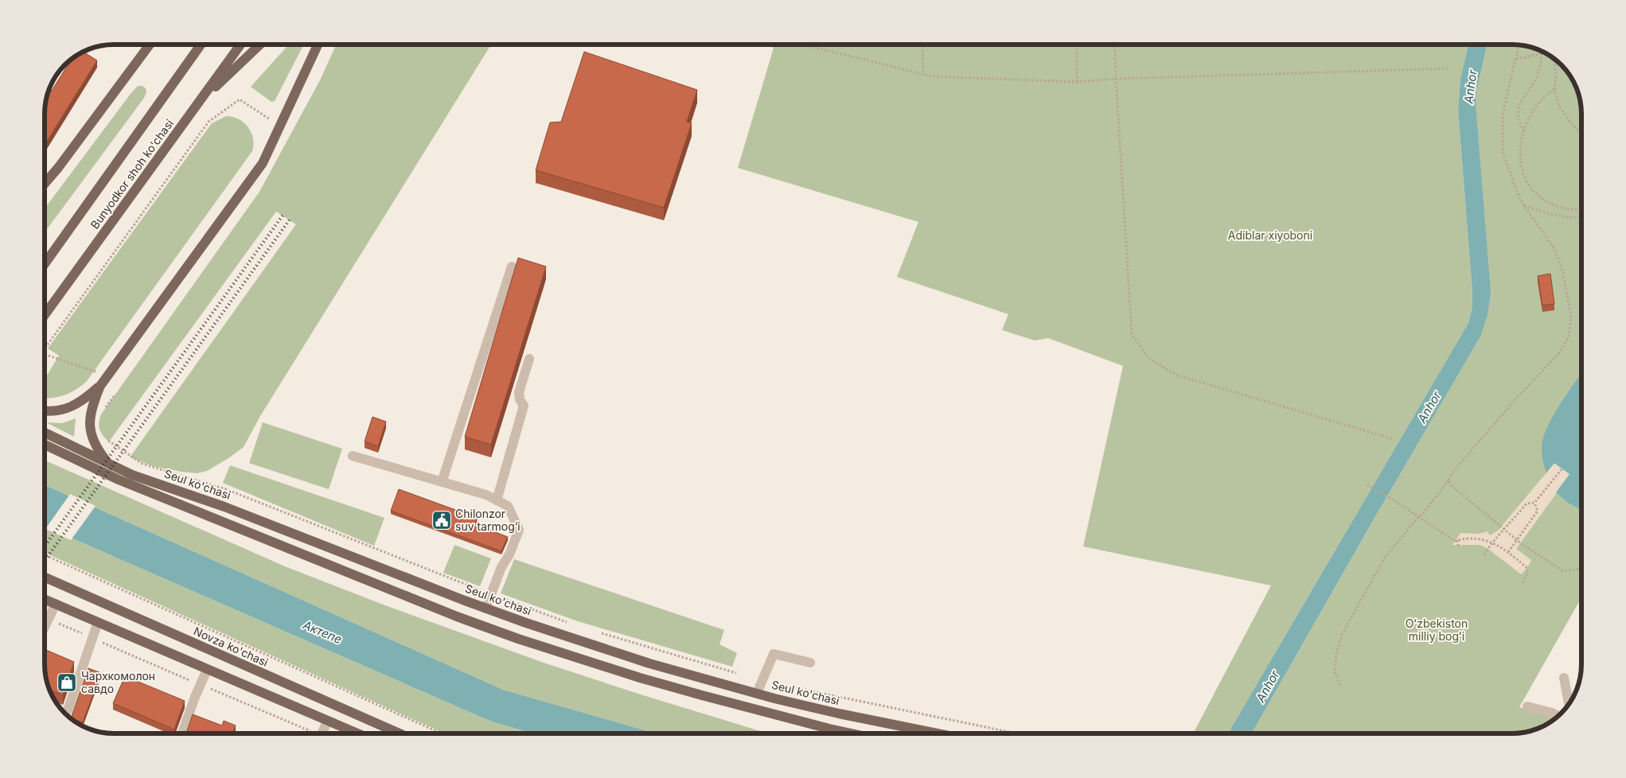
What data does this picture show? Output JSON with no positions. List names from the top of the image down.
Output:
{
  "streets": {
    "main road": ["Bunyodkor shoh ko'chasi", "Seul ko'chasi", "Novza ko'chasi"]
  },
  "water": ["Anhor", "Актепе"],
  "parks": ["Adiblar xiyoboni", "Oʻzbekiston milliy bogʻi"],
  "places": {
    "public building": ["Chilonzor suv tarmog‘i"],
    "shop": ["Чархкомолон савдо"]
  }
}
